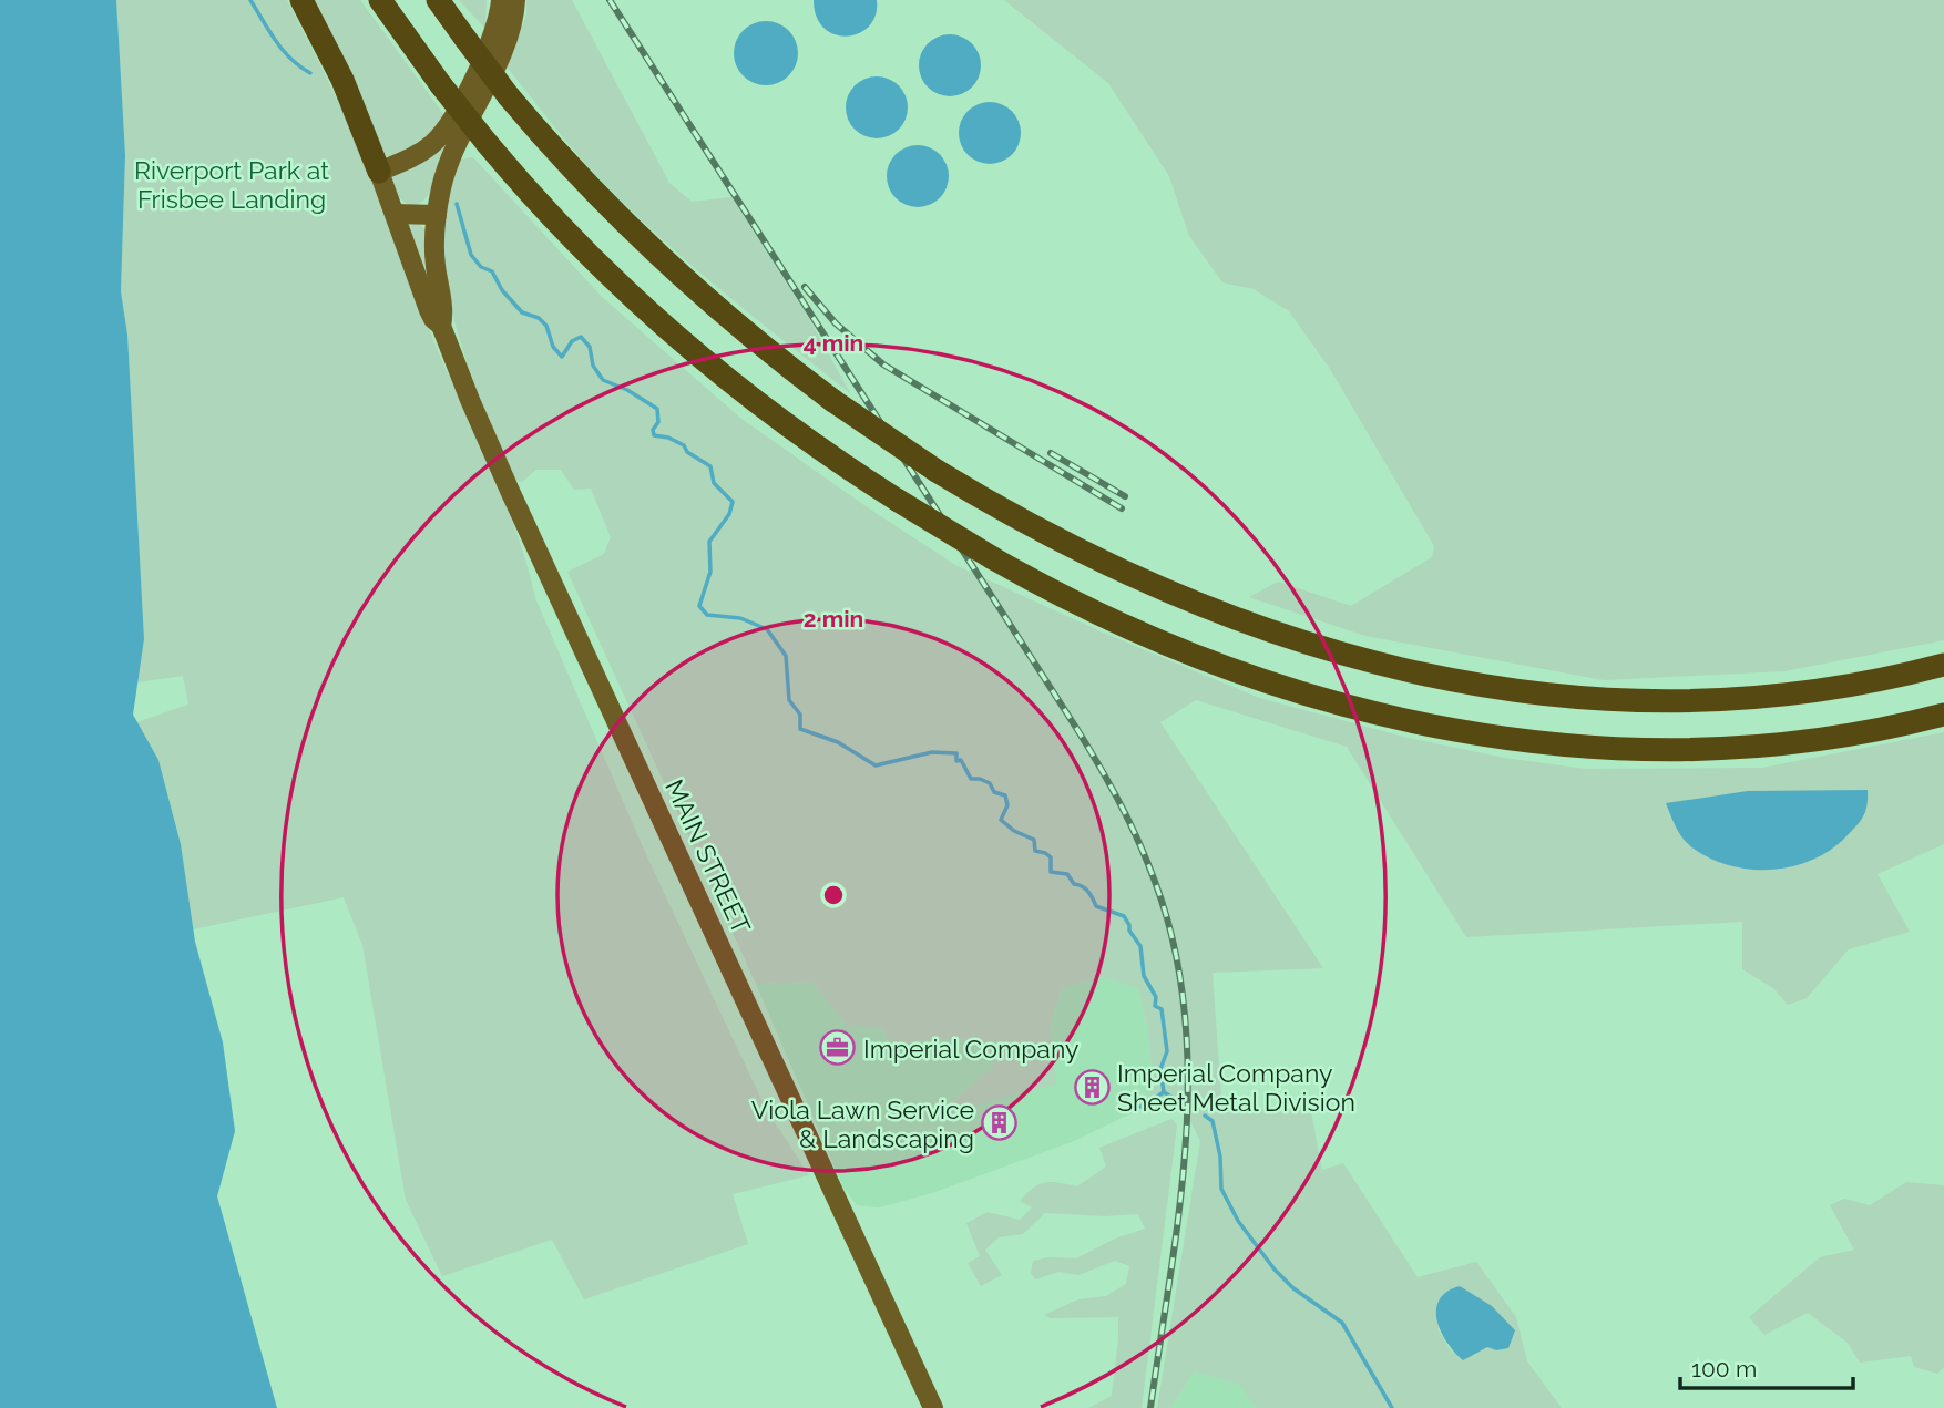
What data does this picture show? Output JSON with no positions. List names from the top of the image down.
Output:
{
  "streets": {
    "main road": ["MAIN STREET"]
  },
  "parks": ["Riverport Park at Frisbee Landing"],
  "places": {
    "office": ["Imperial Company"],
    "building": ["Imperial Company Sheet Metal Division", "Viola Lawn Service & Landscaping"]
  },
  "scale_bar": "100 m",
  "rings": ["4 min", "2 min"]
}
